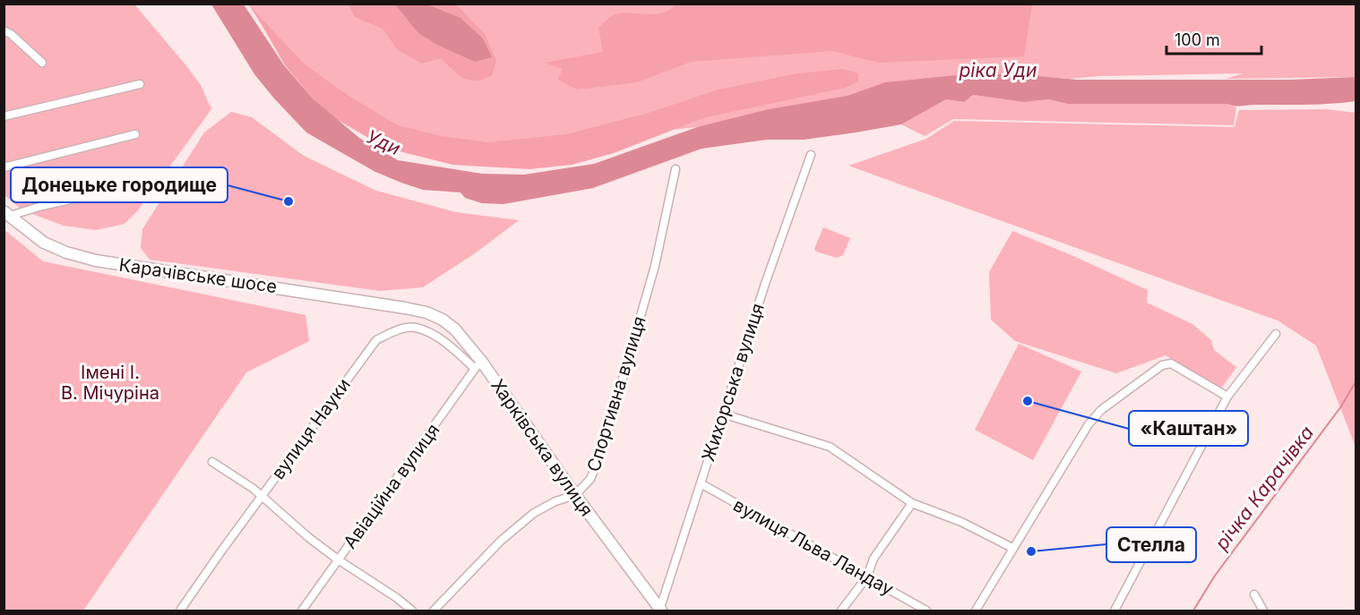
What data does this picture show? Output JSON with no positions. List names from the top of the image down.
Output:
{
  "streets": {
    "main road": ["Карачівське шосе", "Харківська вулиця"],
    "street": [
      "Жихорська вулиця",
      "Спортивна вулиця",
      "вулиця Науки",
      "Авіаційна вулиця",
      "вулиця Льва Ландау"
    ]
  },
  "crossings": [
    ["Карачівське шосе", "Харківська вулиця"],
    ["Жихорська вулиця", "Харківська вулиця"],
    ["Жихорська вулиця", "вулиця Льва Ландау"],
    ["Спортивна вулиця", "Харківська вулиця"],
    ["вулиця Науки", "Харківська вулиця"],
    ["вулиця Науки", "Авіаційна вулиця"],
    ["Харківська вулиця", "Авіаційна вулиця"]
  ],
  "water": ["ріка Уди", "Уди", "річка Карачівка"],
  "parks": ["Імені І. В. Мічуріна"],
  "places": ["Донецьке городище", "«Каштан»", "Стелла"],
  "scale_bar": "100 m"
}
